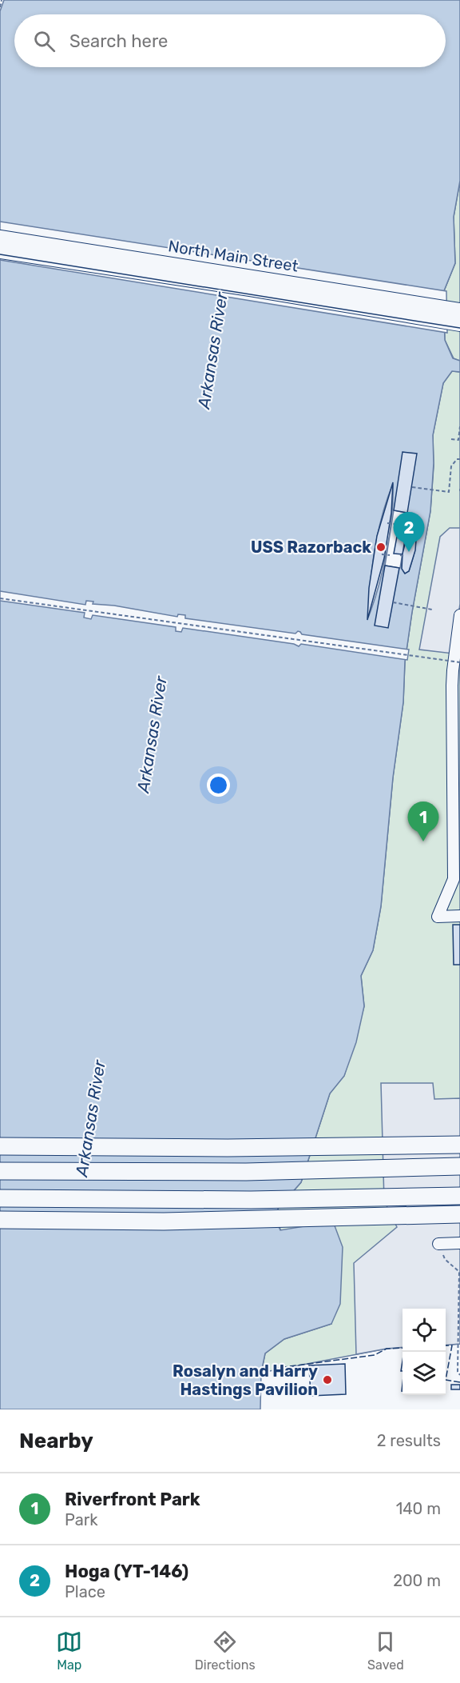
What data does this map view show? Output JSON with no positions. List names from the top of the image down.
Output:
{
  "streets": {
    "main road": ["North Main Street"]
  },
  "water": ["Arkansas River"],
  "places": ["USS Razorback", "Rosalyn and Harry Hastings Pavilion"],
  "page": {
    "search": "Search here",
    "pins": ["2", "1"],
    "heading": ["Nearby", "2 results"],
    "list": [
      {
        "mark": "1",
        "name": "Riverfront Park",
        "note": "Park",
        "value": "140 m"
      },
      {
        "mark": "2",
        "name": "Hoga (YT-146)",
        "note": "Place",
        "value": "200 m"
      }
    ],
    "nav": ["Map", "Directions", "Saved"]
  }
}
